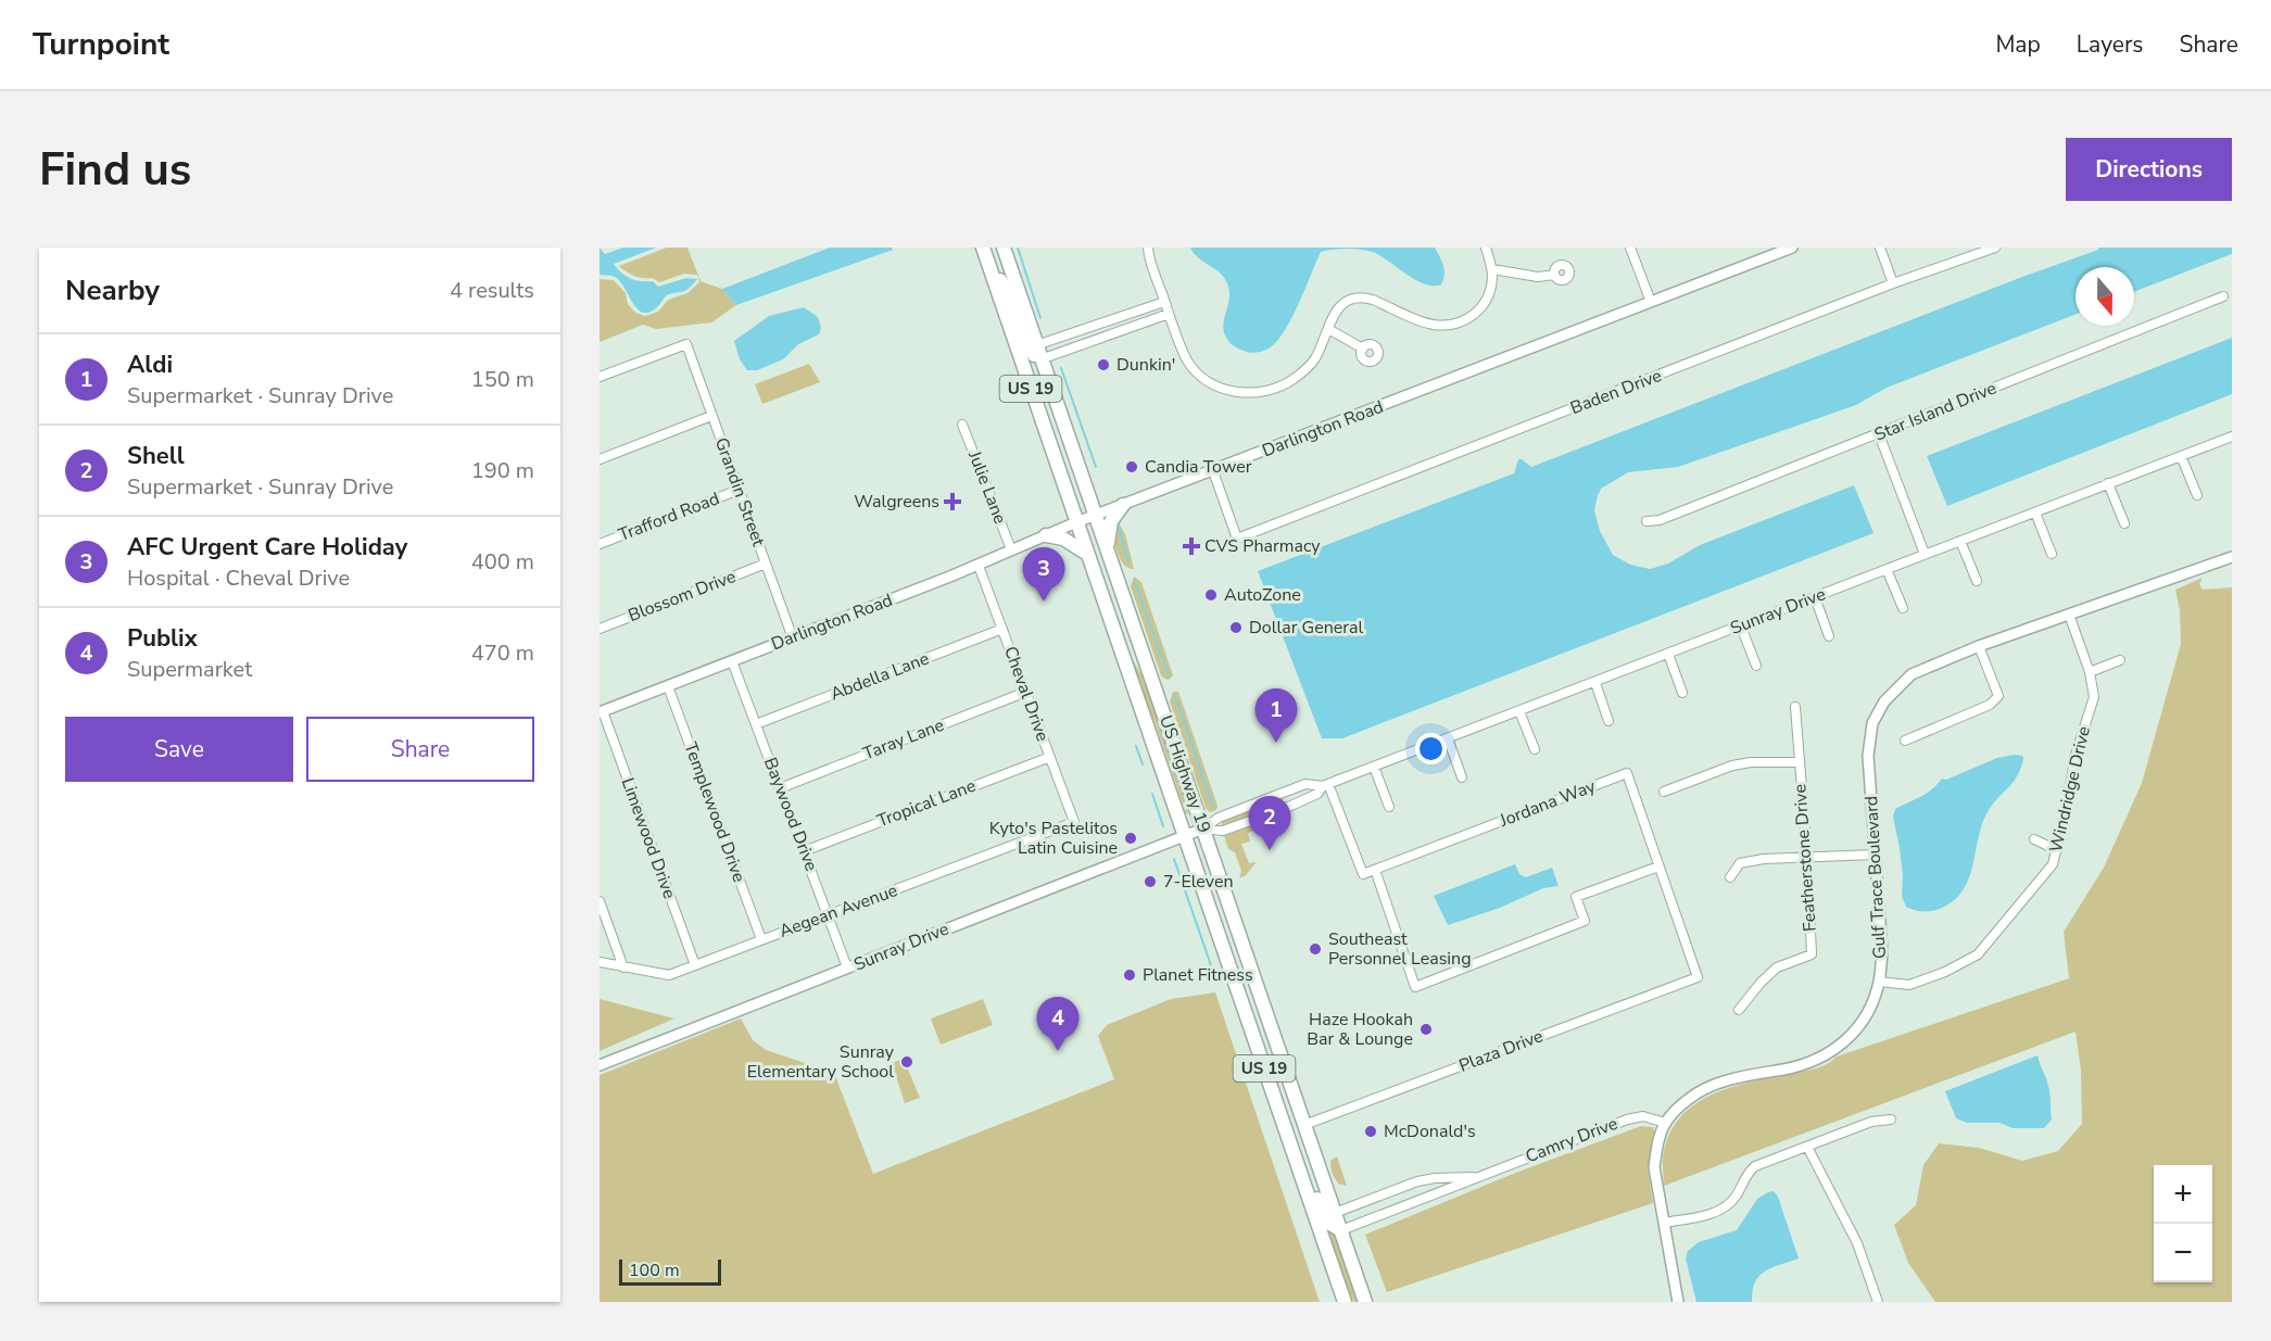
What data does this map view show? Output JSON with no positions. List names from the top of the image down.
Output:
{
  "streets": {
    "highway": ["US 19", "US Highway 19"],
    "street": [
      "Baden Drive",
      "Star Island Drive",
      "Darlington Road",
      "Julie Lane",
      "Grandin Street",
      "Trafford Road",
      "Blossom Drive",
      "Sunray Drive",
      "Abdella Lane",
      "Cheval Drive",
      "Taray Lane",
      "Windridge Drive",
      "Tropical Lane",
      "Jordana Way",
      "Templewood Drive",
      "Baywood Drive",
      "Limewood Drive",
      "Featherstone Drive",
      "Gulf Trace Boulevard",
      "Aegean Avenue",
      "Plaza Drive",
      "Camry Drive"
    ]
  },
  "crossings": [
    ["Baden Drive", "Darlington Road"],
    ["Darlington Road", "Julie Lane"],
    ["Darlington Road", "Grandin Street"],
    ["Darlington Road", "Cheval Drive"],
    ["Darlington Road", "US Highway 19"],
    ["Darlington Road", "Templewood Drive"],
    ["Darlington Road", "Baywood Drive"],
    ["Darlington Road", "Limewood Drive"],
    ["Grandin Street", "Trafford Road"],
    ["Grandin Street", "Blossom Drive"],
    ["Sunray Drive", "US Highway 19"],
    ["Sunray Drive", "Baywood Drive"],
    ["Abdella Lane", "Cheval Drive"],
    ["Abdella Lane", "Baywood Drive"],
    ["Cheval Drive", "Taray Lane"],
    ["Cheval Drive", "Tropical Lane"],
    ["Cheval Drive", "Aegean Avenue"],
    ["Taray Lane", "Baywood Drive"],
    ["US Highway 19", "Plaza Drive"],
    ["US Highway 19", "Camry Drive"],
    ["Windridge Drive", "Gulf Trace Boulevard"],
    ["Tropical Lane", "Baywood Drive"],
    ["Jordana Way", "Plaza Drive"],
    ["Templewood Drive", "Aegean Avenue"],
    ["Baywood Drive", "Aegean Avenue"],
    ["Limewood Drive", "Aegean Avenue"],
    ["Gulf Trace Boulevard", "Camry Drive"]
  ],
  "places": {
    "other": [
      "Dunkin'",
      "Candia Tower",
      "AutoZone",
      "Dollar General",
      "Kyto's Pastelitos Latin Cuisine",
      "7-Eleven",
      "Southeast Personnel Leasing",
      "Planet Fitness",
      "Haze Hookah Bar & Lounge",
      "Sunray Elementary School",
      "McDonald's"
    ],
    "health": ["Walgreens", "CVS Pharmacy"]
  },
  "scale_bar": "100 m",
  "north": "bottom",
  "page": {
    "header": "Turnpoint",
    "nav": ["Map", "Layers", "Share"],
    "buttons": [
      "Directions",
      ["Save", "Share"]
    ],
    "title": "Find us",
    "heading": ["Nearby", "4 results"],
    "list": [
      {
        "mark": "1",
        "name": "Aldi",
        "note": "Supermarket · Sunray Drive",
        "value": "150 m"
      },
      {
        "mark": "2",
        "name": "Shell",
        "note": "Supermarket · Sunray Drive",
        "value": "190 m"
      },
      {
        "mark": "3",
        "name": "AFC Urgent Care Holiday",
        "note": "Hospital · Cheval Drive",
        "value": "400 m"
      },
      {
        "mark": "4",
        "name": "Publix",
        "note": "Supermarket",
        "value": "470 m"
      }
    ],
    "pins": [
      "3",
      "1",
      "2",
      "4"
    ],
    "map_buttons": ["+", "−"],
    "scale": "100 m"
  }
}
